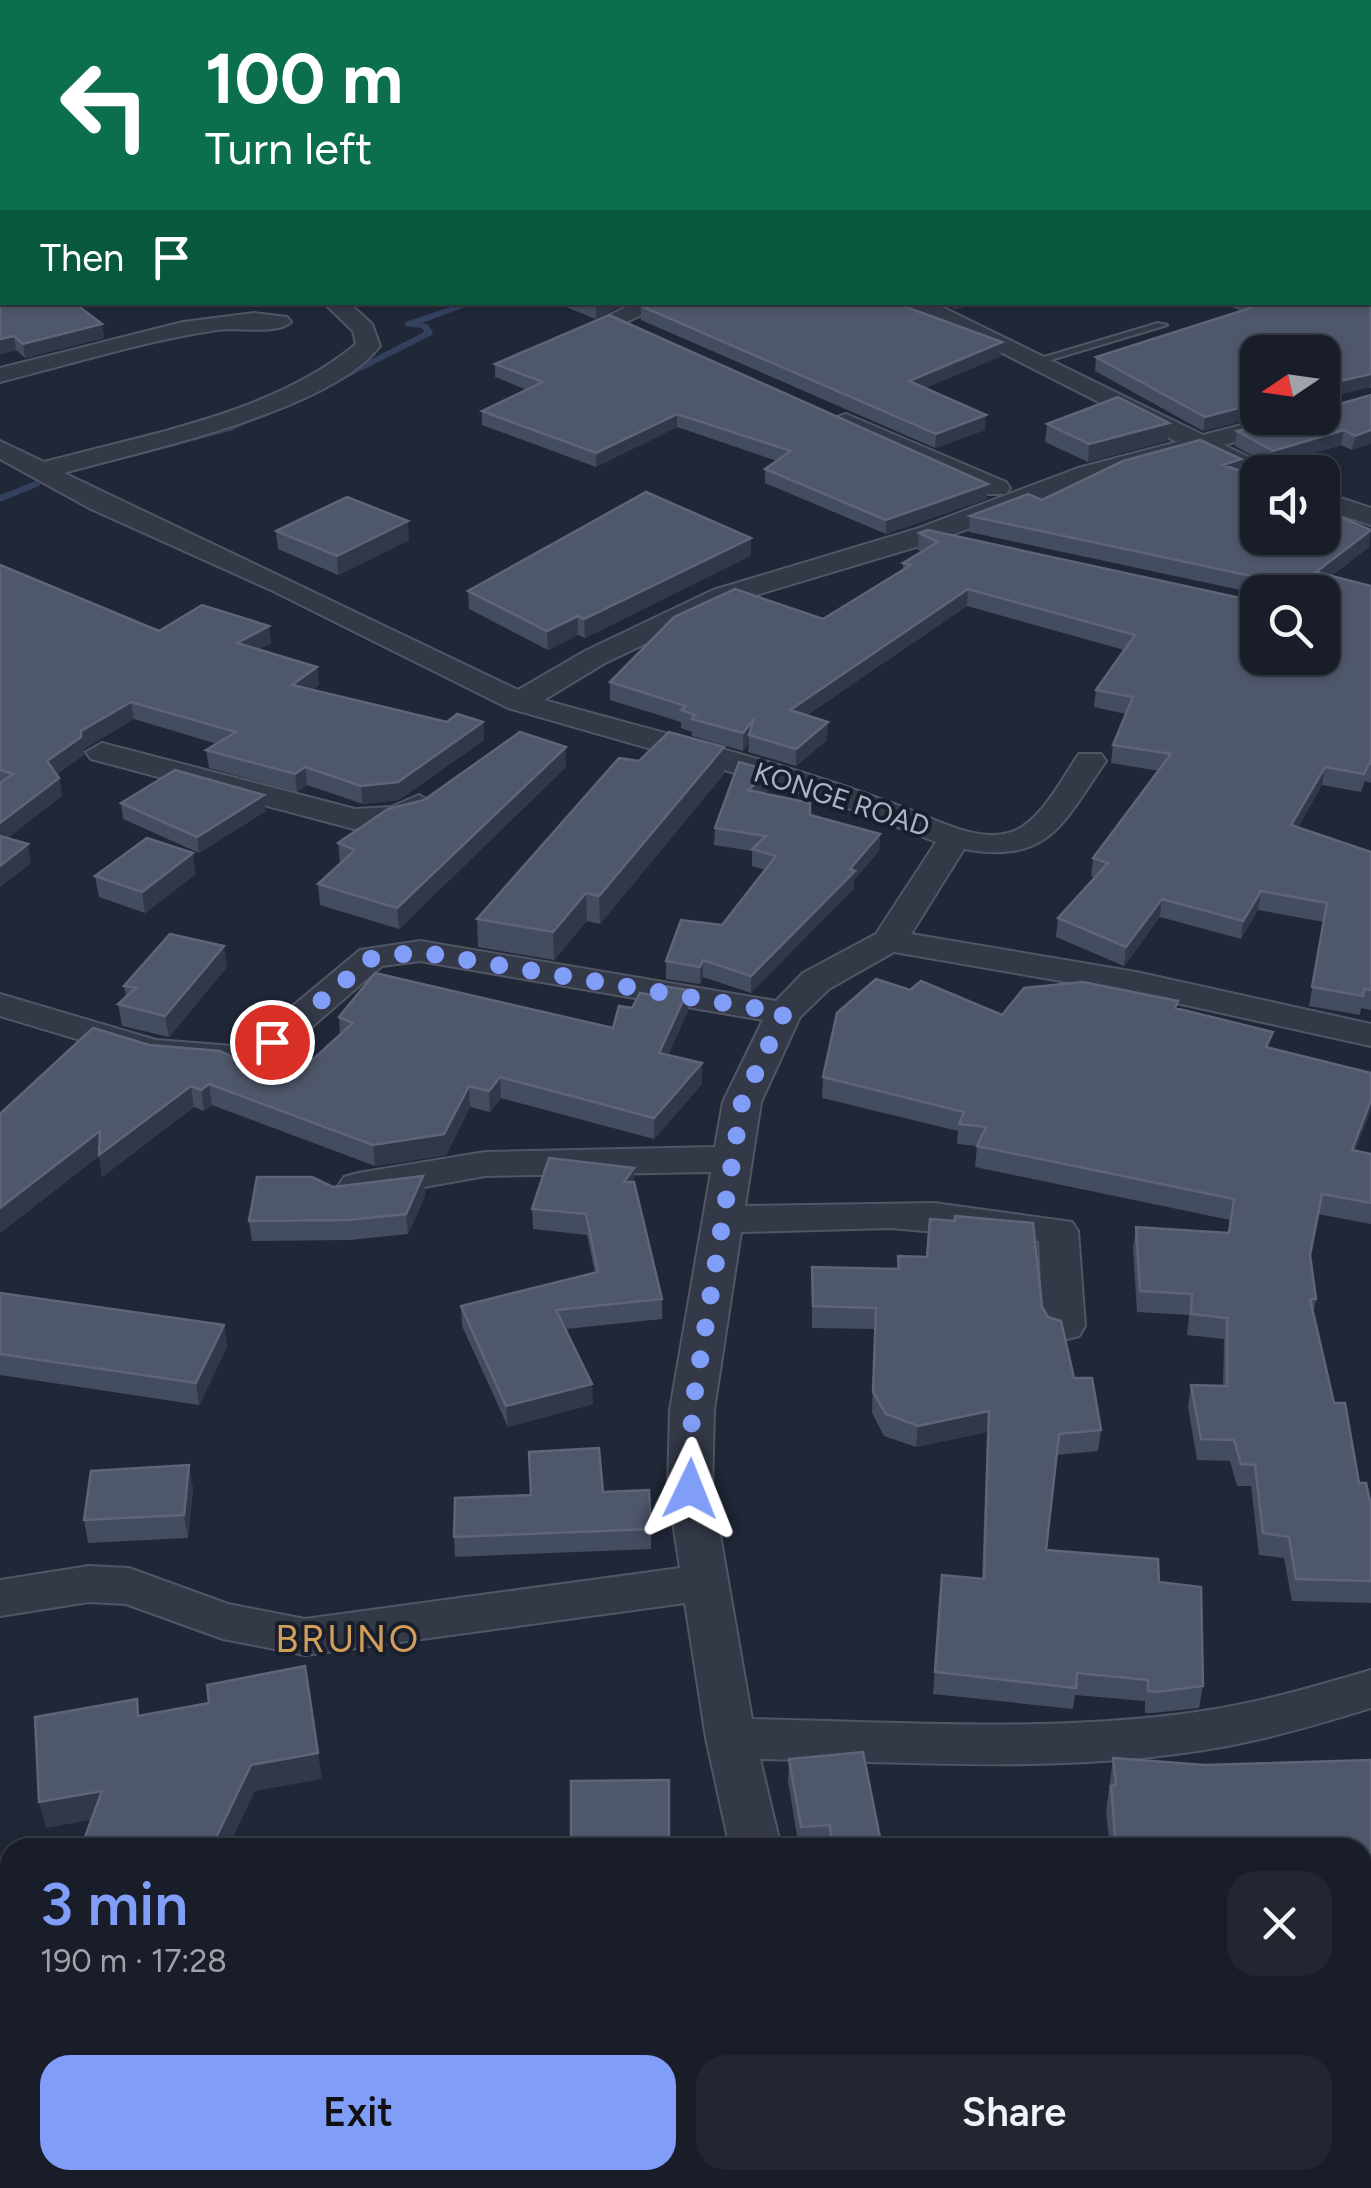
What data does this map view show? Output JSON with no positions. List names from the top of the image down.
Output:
{
  "streets": {
    "street": ["KONGE ROAD"]
  },
  "districts": ["BRUNO"],
  "north": "left",
  "page": {
    "turn": ["100 m", "Turn left"],
    "then": "Then",
    "heading": ["3 min", "190 m · 17:28"],
    "buttons": ["Exit", "Share"]
  }
}
